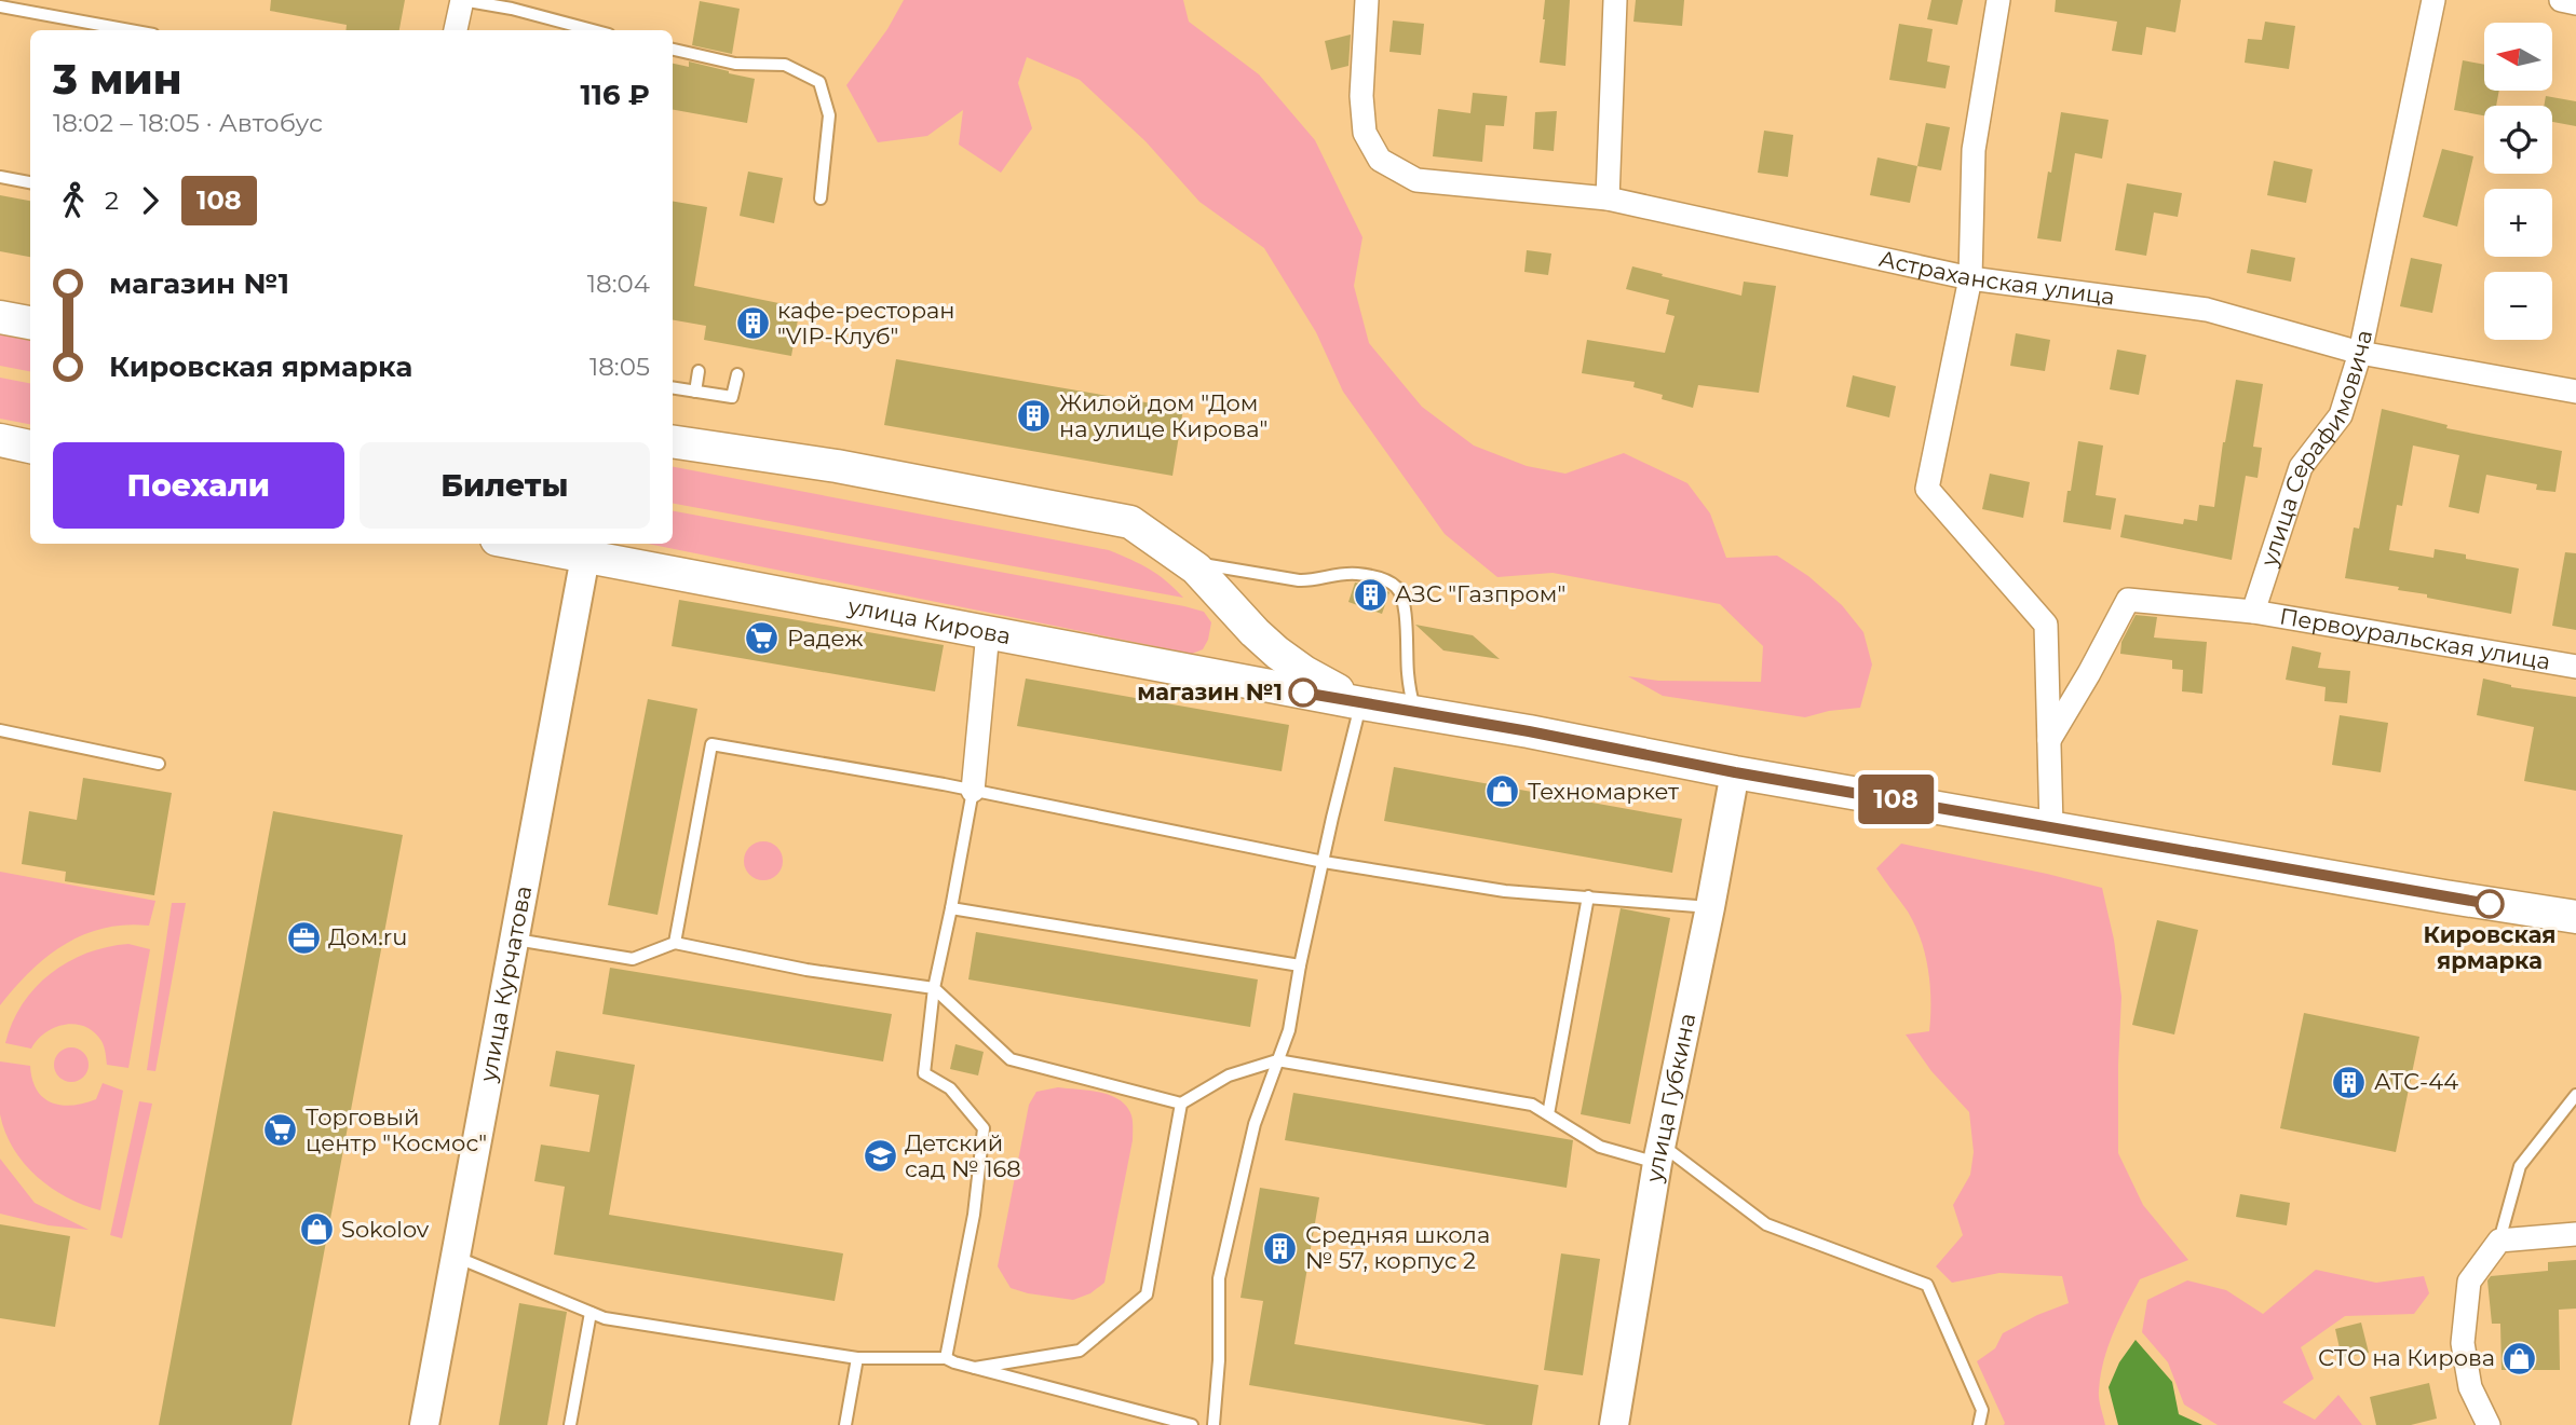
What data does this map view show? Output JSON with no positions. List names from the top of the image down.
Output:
{
  "streets": {
    "main road": ["улица Кирова"],
    "street": [
      "Астраханская улица",
      "улица Серафимовича",
      "Первоуральская улица",
      "улица Курчатова",
      "улица Губкина"
    ]
  },
  "crossings": [
    ["Астраханская улица", "улица Серафимовича"],
    ["улица Серафимовича", "Первоуральская улица"],
    ["улица Кирова", "улица Курчатова"],
    ["улица Кирова", "улица Губкина"]
  ],
  "places": {
    "building": [
      "кафе-ресторан \"VIP-Клуб\"",
      "Жилой дом \"Дом на улице Кирова\"",
      "АЗС \"Газпром\"",
      "АТС-44",
      "Средняя школа № 57, корпус 2"
    ],
    "supermarket": ["Радеж", "Торговый центр \"Космос\""],
    "other": ["магазин №1", "Кировская ярмарка"],
    "shop": ["Техномаркет", "Sokolov", "СТО на Кирова"],
    "office": ["Дом.ru"],
    "school or university": ["Детский сад № 168"]
  },
  "lines": ["bus line 108"],
  "north": "left",
  "page": {
    "on_map": "108",
    "map_buttons": ["+", "−"],
    "heading": ["3 мин", "18:02 – 18:05 · Автобус", "116 ₽"],
    "legs": ["2", "108"],
    "list": [
      {
        "name": "магазин №1",
        "value": "18:04"
      },
      {
        "name": "Кировская ярмарка",
        "value": "18:05"
      }
    ],
    "buttons": ["Поехали", "Билеты"]
  }
}
